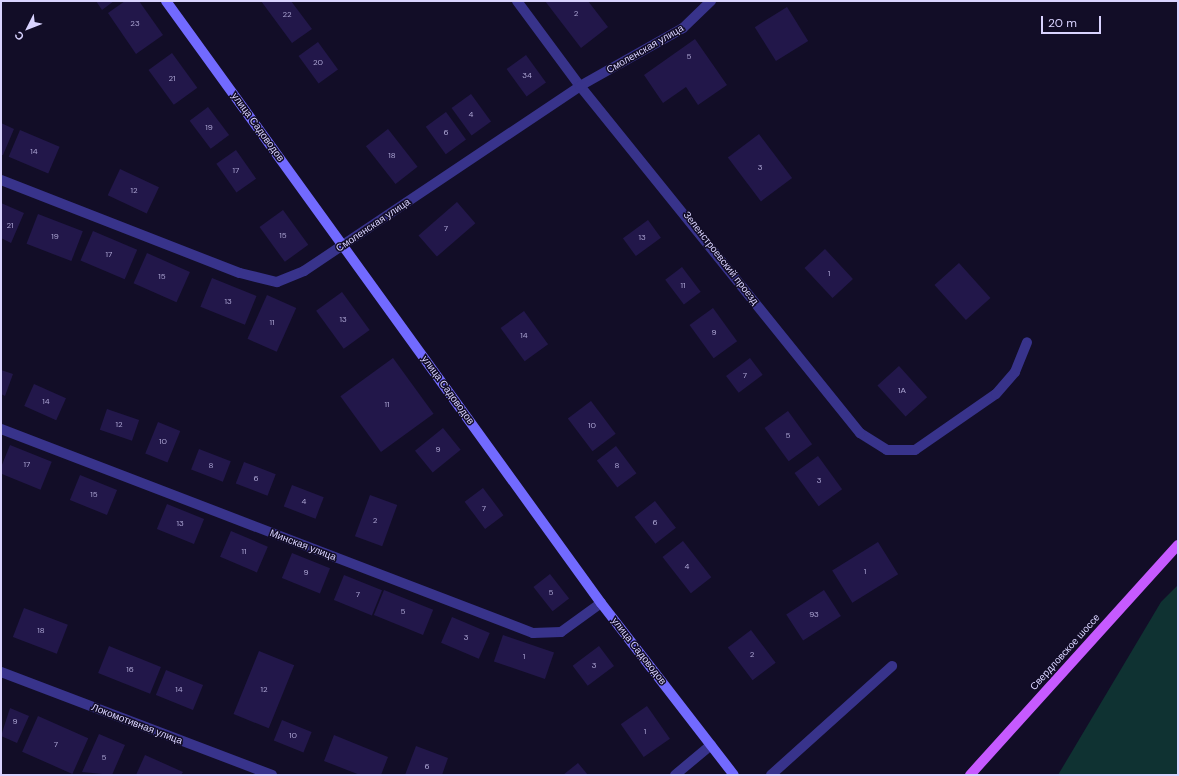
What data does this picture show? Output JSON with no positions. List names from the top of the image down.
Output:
{
  "streets": {
    "main road": ["улица Садоводов", "Свердловское шоссе"],
    "street": [
      "Смоленская улица",
      "Зеленстроевский проезд",
      "Минская улица",
      "Локомотивная улица"
    ]
  },
  "crossings": [
    ["Смоленская улица", "улица Садоводов"],
    ["Смоленская улица", "Зеленстроевский проезд"],
    ["улица Садоводов", "Минская улица"]
  ],
  "house_numbers": [
    "2",
    "22",
    "23",
    "5",
    "20",
    "34",
    "21",
    "4",
    "19",
    "6",
    "14",
    "18",
    "3",
    "17",
    "12",
    "21",
    "7",
    "15",
    "19",
    "13",
    "17",
    "1",
    "15",
    "11",
    "13",
    "13",
    "11",
    "9",
    "14",
    "7",
    "1А",
    "14",
    "11",
    "12",
    "10",
    "5",
    "10",
    "9",
    "17",
    "8",
    "8",
    "6",
    "3",
    "15",
    "4",
    "7",
    "2",
    "6",
    "13",
    "11",
    "4",
    "1",
    "9",
    "5",
    "7",
    "5",
    "93",
    "18",
    "3",
    "2",
    "1",
    "3",
    "16",
    "14",
    "12",
    "9",
    "1",
    "10",
    "7",
    "5",
    "6"
  ],
  "scale_bar": "20 m",
  "north": "bottom left"
}
